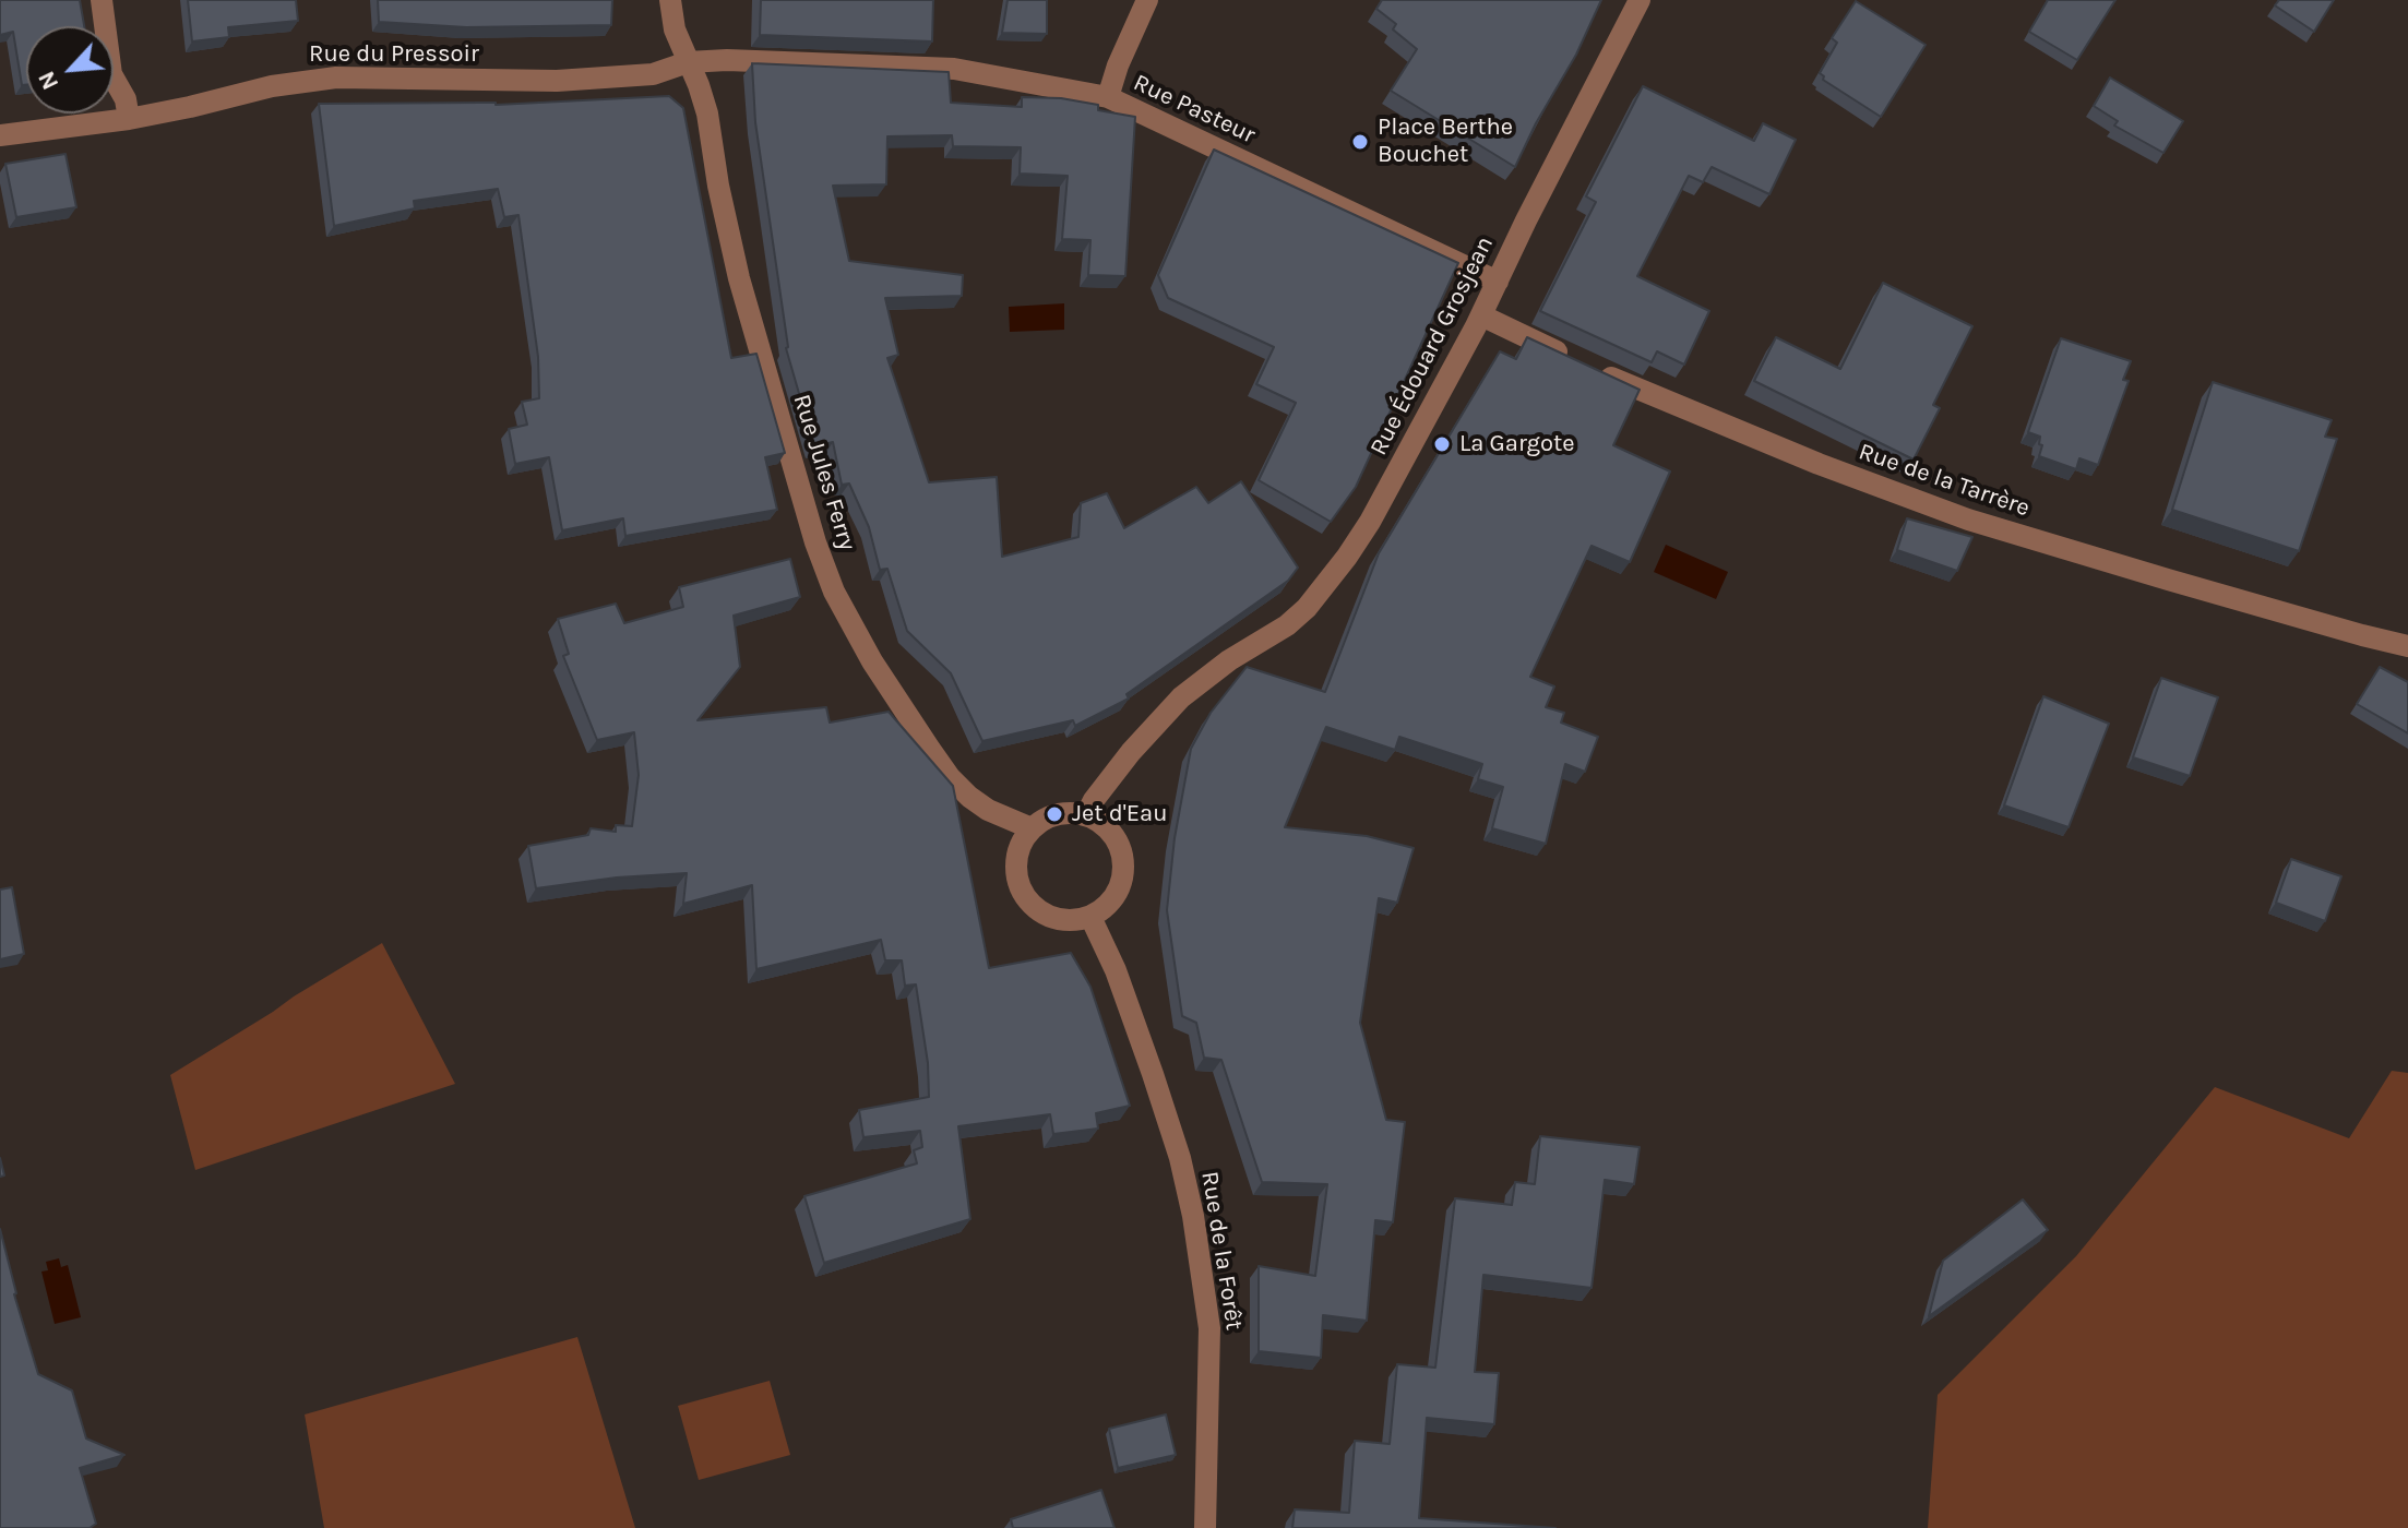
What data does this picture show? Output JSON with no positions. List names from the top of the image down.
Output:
{
  "streets": {
    "street": [
      "Rue du Pressoir",
      "Rue Pasteur",
      "Rue Édouard Grosjean",
      "Rue Jules Ferry",
      "Rue de la Tarrère",
      "Rue de la Forêt"
    ]
  },
  "crossings": [
    ["Rue du Pressoir", "Rue Pasteur"],
    ["Rue du Pressoir", "Rue Jules Ferry"],
    ["Rue Pasteur", "Rue Édouard Grosjean"],
    ["Rue Pasteur", "Rue Jules Ferry"],
    ["Rue Édouard Grosjean", "Rue Jules Ferry"],
    ["Rue Édouard Grosjean", "Rue de la Tarrère"],
    ["Rue Édouard Grosjean", "Rue de la Forêt"],
    ["Rue Jules Ferry", "Rue de la Forêt"]
  ],
  "places": ["Place Berthe Bouchet", "La Gargote", "Jet d'Eau"],
  "north": "bottom left"
}
